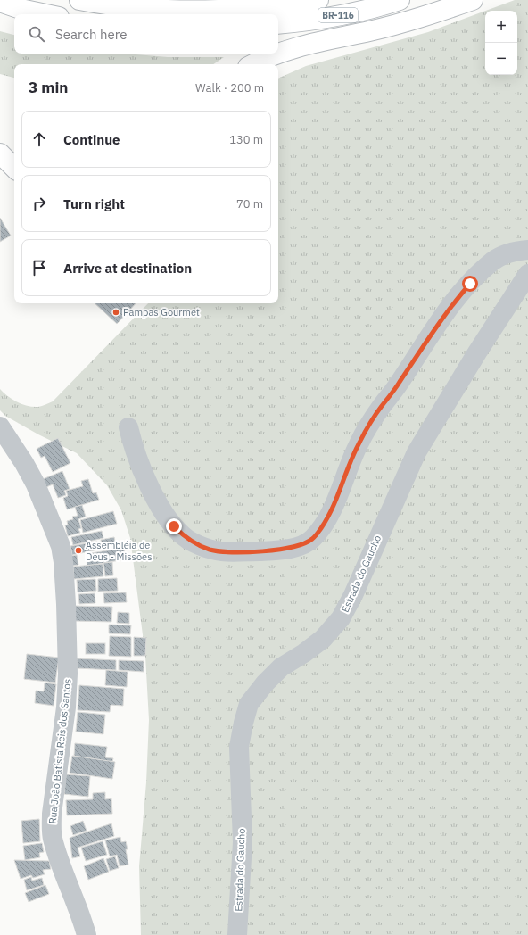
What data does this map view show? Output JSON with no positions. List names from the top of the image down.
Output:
{
  "streets": {
    "highway": ["BR-116"],
    "street": ["Estrada do Gaucho", "Rua João Batista Reis dos Santos"]
  },
  "places": ["Pampas Gourmet", "Assembléia de Deus - Missões"],
  "page": {
    "map_buttons": ["+", "−"],
    "search": "Search here",
    "heading": ["3 min", "Walk · 200 m"],
    "list": [
      ["Continue", "130 m"],
      ["Turn right", "70 m"],
      "Arrive at destination"
    ]
  }
}
